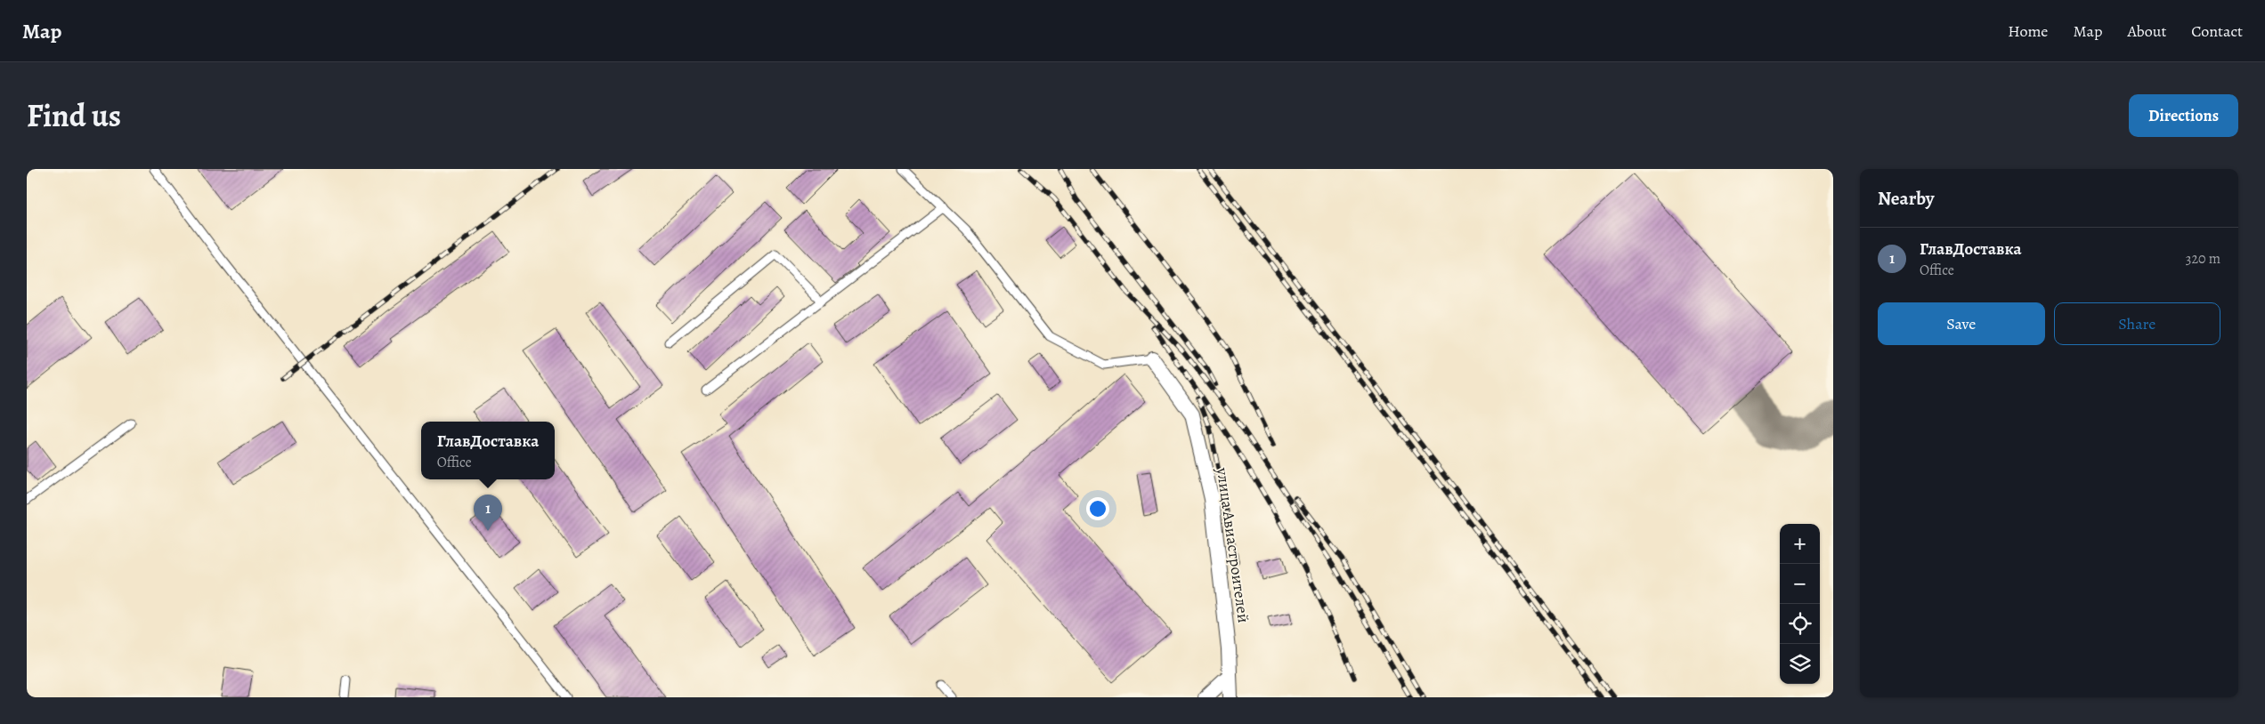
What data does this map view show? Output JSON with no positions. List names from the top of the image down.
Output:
{
  "streets": {
    "street": ["улица Авиастроителей"]
  },
  "page": {
    "header": "Map",
    "nav": [
      "Home",
      "Map",
      "About",
      "Contact"
    ],
    "title": "Find us",
    "buttons": [
      "Directions",
      ["Save", "Share"]
    ],
    "heading": "Nearby",
    "list": [
      {
        "mark": "1",
        "name": "ГлавДоставка",
        "note": "Office",
        "value": "320 m"
      }
    ],
    "popup": ["ГлавДоставка", "Office"],
    "pins": "1",
    "map_buttons": ["+", "−"]
  }
}
